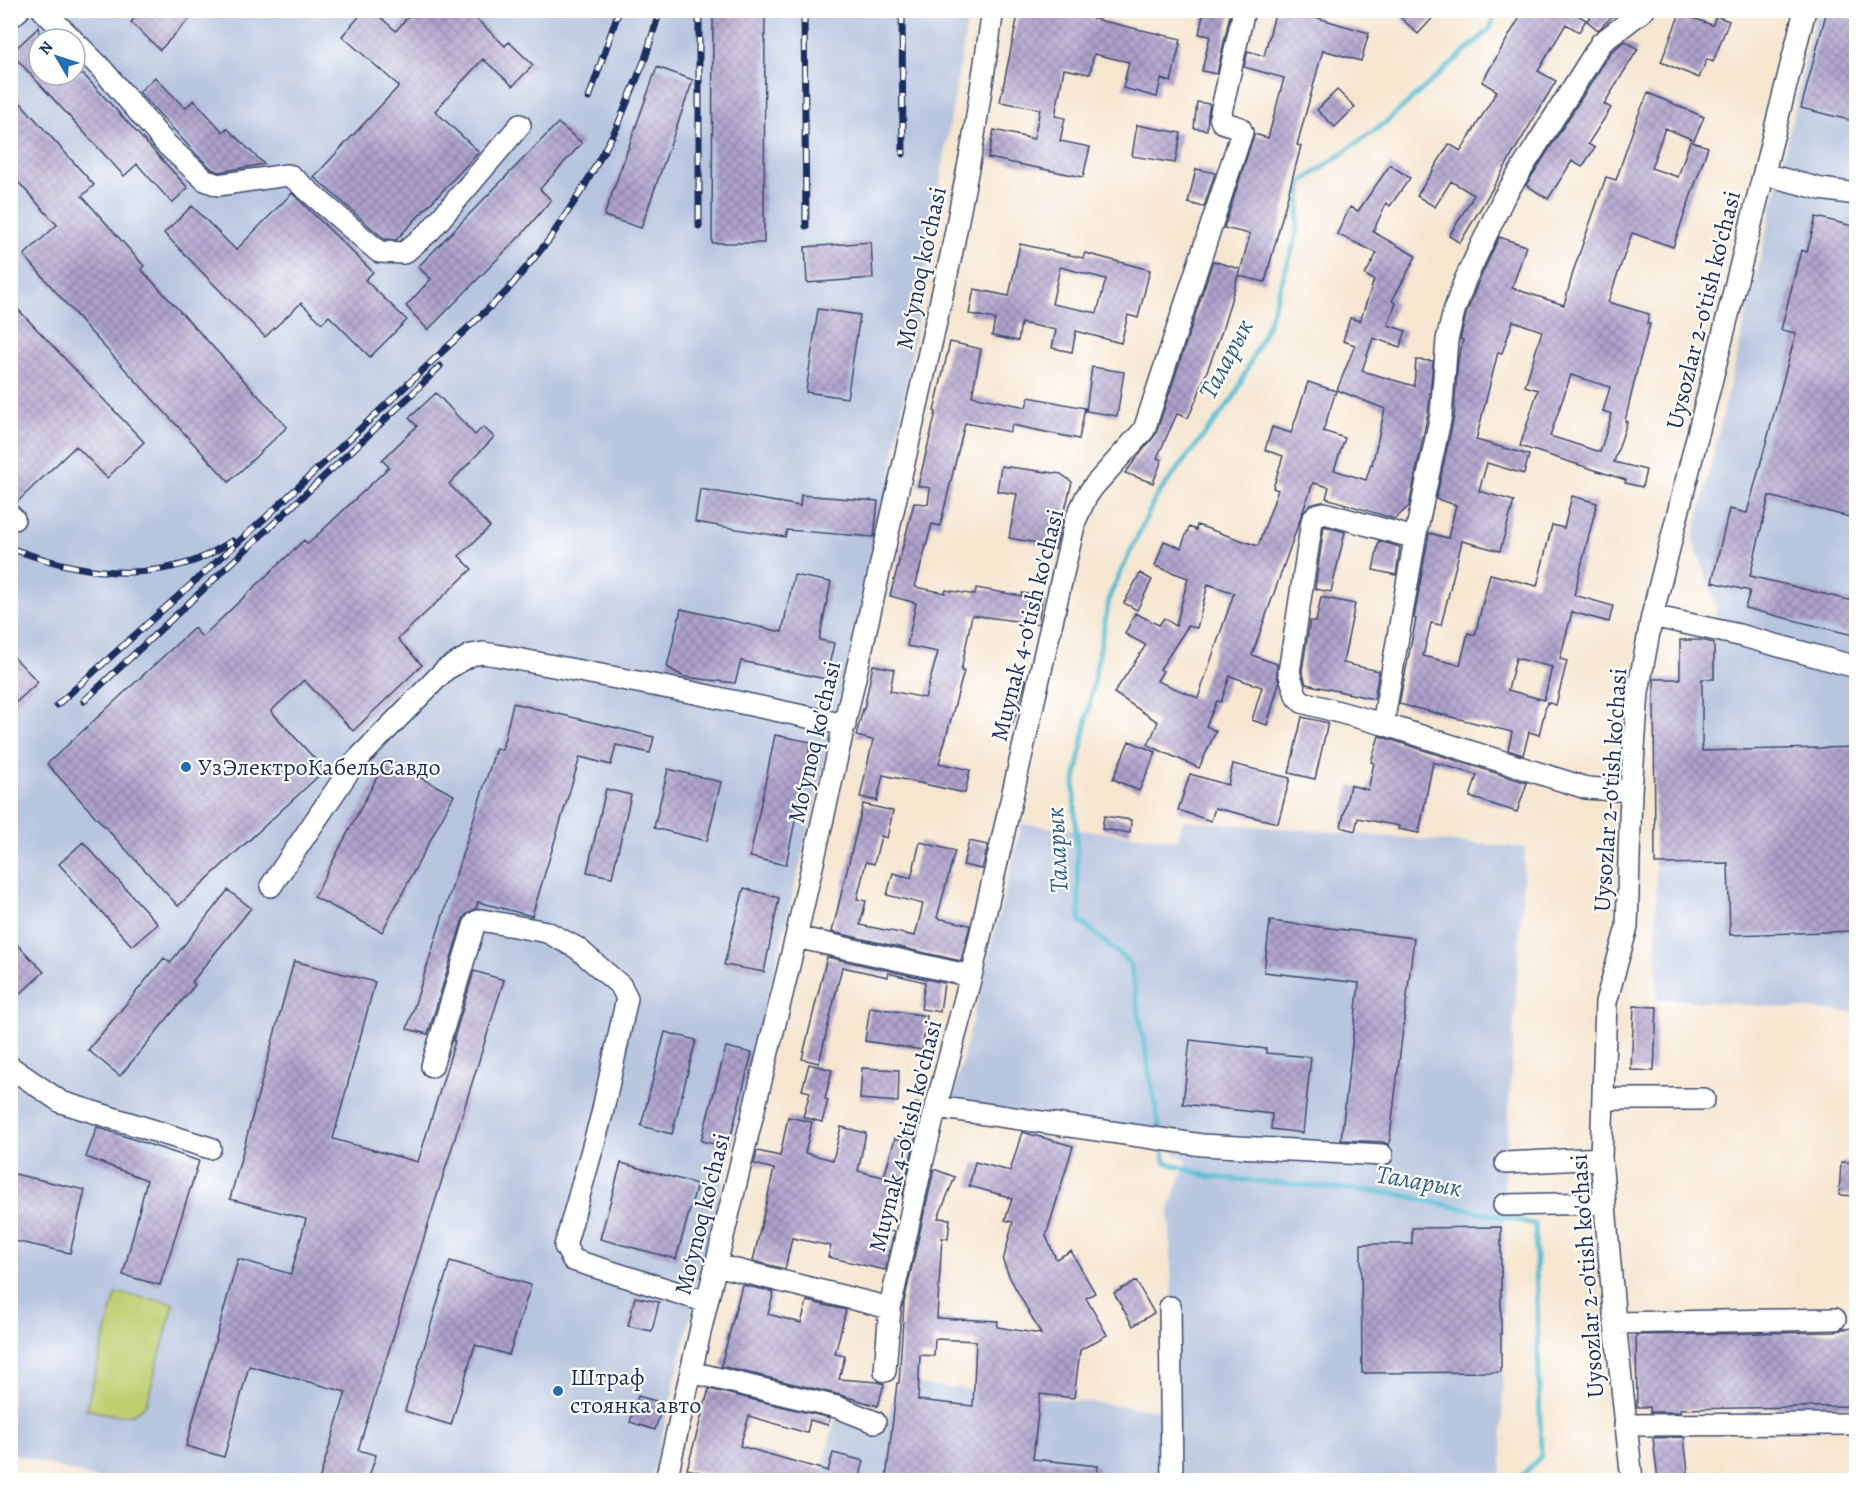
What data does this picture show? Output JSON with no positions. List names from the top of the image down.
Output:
{
  "streets": {
    "street": ["Moʻynoq ko'chasi", "Uysozlar 2-o'tish ko'chasi", "Muynak 4-o'tish ko'chasi"]
  },
  "water": ["Таларык"],
  "places": ["УзЭлектроКабельСавдо", "Штраф стоянка авто"],
  "north": "top left"
}
